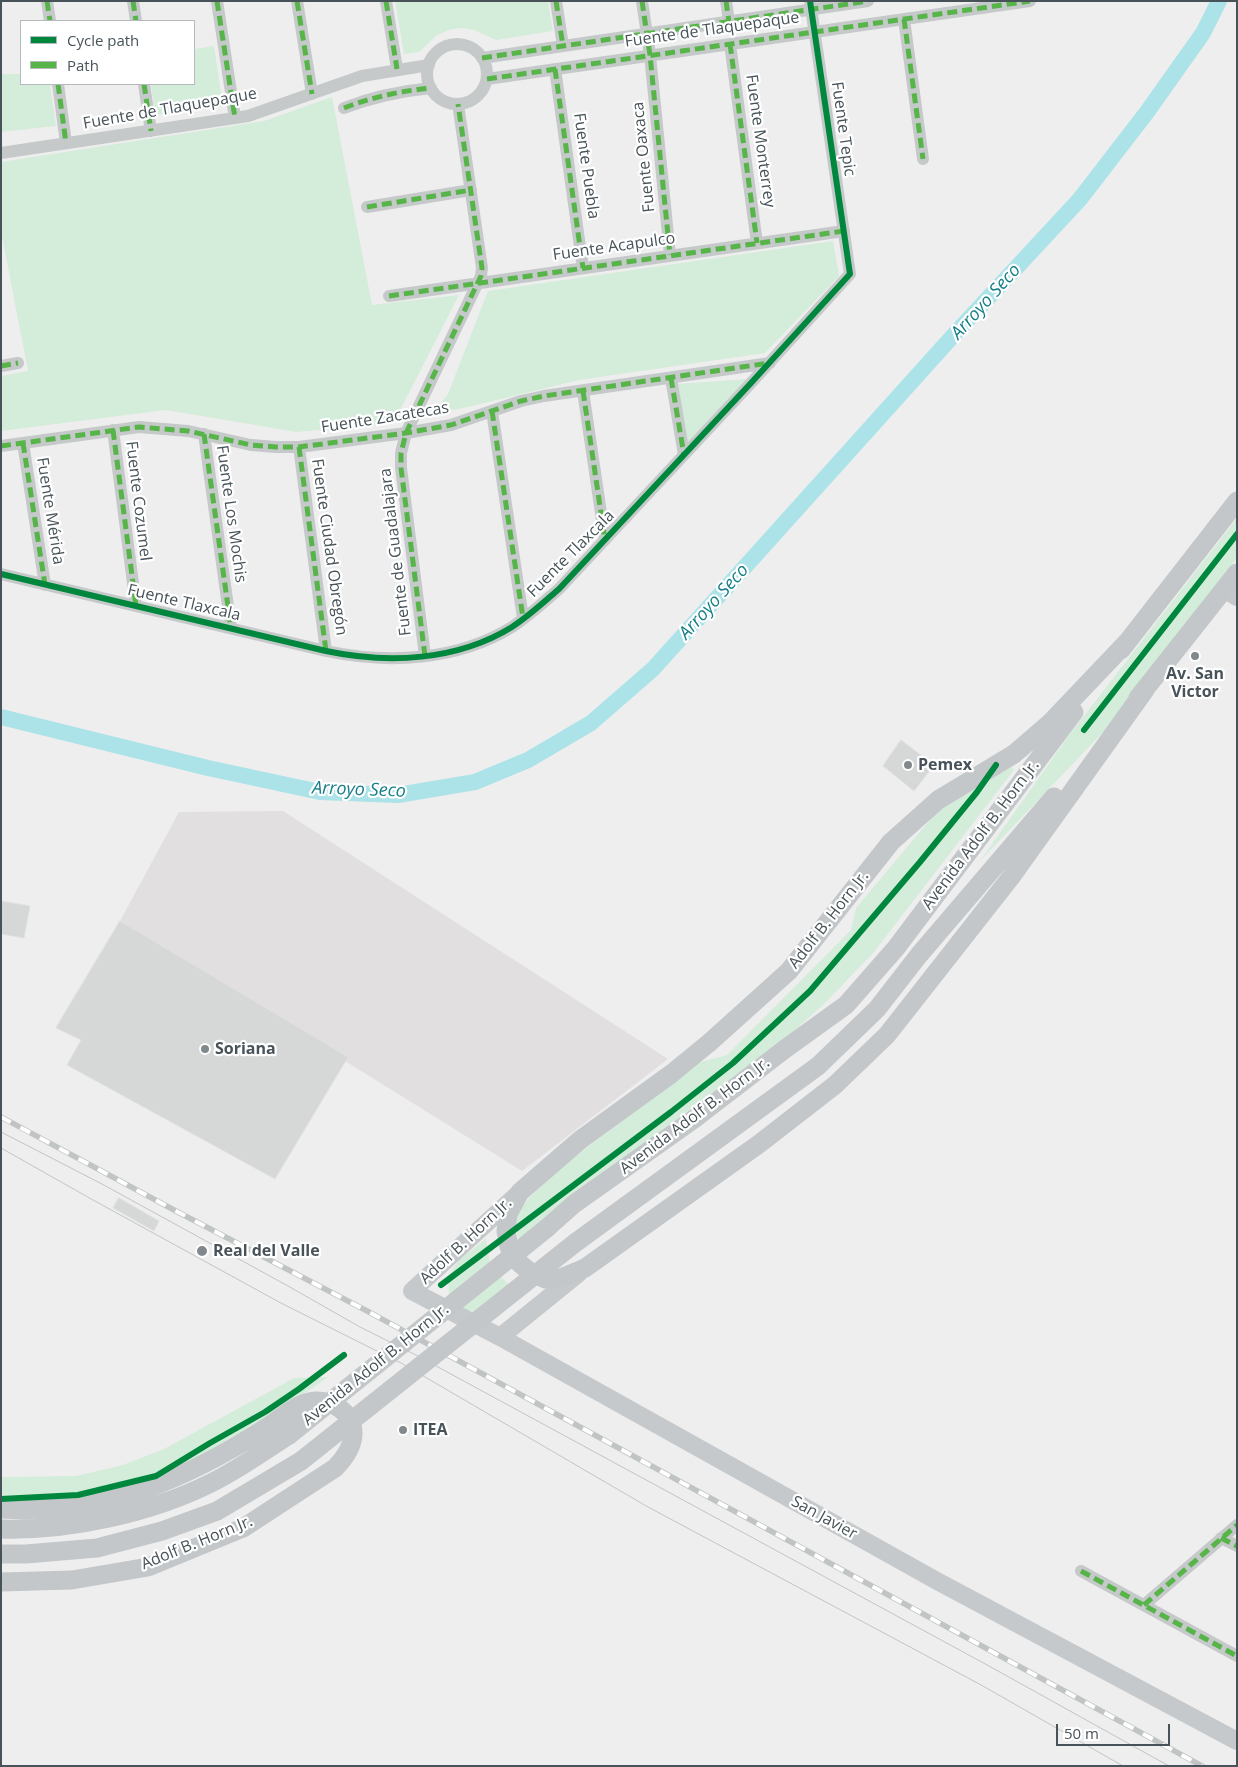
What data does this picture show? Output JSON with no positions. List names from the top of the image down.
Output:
{
  "streets": {
    "main road": ["Avenida Adolf B. Horn Jr.", "Adolf B. Horn Jr."],
    "street": [
      "Fuente de Tlaquepaque",
      "Fuente Tepic",
      "Fuente Monterrey",
      "Fuente Oaxaca",
      "Fuente Puebla",
      "Fuente Acapulco",
      "Fuente Zacatecas",
      "Fuente Cozumel",
      "Fuente Mérida",
      "Fuente Los Mochis",
      "Fuente Ciudad Obregón",
      "Fuente de Guadalajara",
      "Fuente Tlaxcala",
      "San Javier"
    ]
  },
  "crossings": [
    ["Fuente de Tlaquepaque", "Fuente Tepic"],
    ["Fuente de Tlaquepaque", "Fuente Monterrey"],
    ["Fuente de Tlaquepaque", "Fuente Oaxaca"],
    ["Fuente de Tlaquepaque", "Fuente Puebla"],
    ["Fuente de Tlaquepaque", "Fuente de Guadalajara"],
    ["Fuente Tepic", "Fuente Acapulco"],
    ["Fuente Tepic", "Fuente Tlaxcala"],
    ["Fuente Monterrey", "Fuente Acapulco"],
    ["Fuente Oaxaca", "Fuente Acapulco"],
    ["Fuente Puebla", "Fuente Acapulco"],
    ["Fuente Acapulco", "Fuente de Guadalajara"],
    ["Fuente Acapulco", "Fuente Tlaxcala"],
    ["Fuente Zacatecas", "Fuente Cozumel"],
    ["Fuente Zacatecas", "Fuente Mérida"],
    ["Fuente Zacatecas", "Fuente Los Mochis"],
    ["Fuente Zacatecas", "Fuente Ciudad Obregón"],
    ["Fuente Zacatecas", "Fuente de Guadalajara"],
    ["Fuente Zacatecas", "Fuente Tlaxcala"],
    ["Fuente Cozumel", "Fuente Tlaxcala"],
    ["Fuente Mérida", "Fuente Tlaxcala"],
    ["Fuente Los Mochis", "Fuente Tlaxcala"],
    ["Fuente Ciudad Obregón", "Fuente Tlaxcala"],
    ["Fuente de Guadalajara", "Fuente Tlaxcala"],
    ["Avenida Adolf B. Horn Jr.", "Adolf B. Horn Jr."],
    ["Adolf B. Horn Jr.", "San Javier"]
  ],
  "water": ["Arroyo Seco"],
  "places": [
    "Av. San Victor",
    "Pemex",
    "Soriana",
    "Real del Valle",
    "ITEA"
  ],
  "legend": ["Cycle path", "Path"],
  "scale_bar": "50 m"
}
